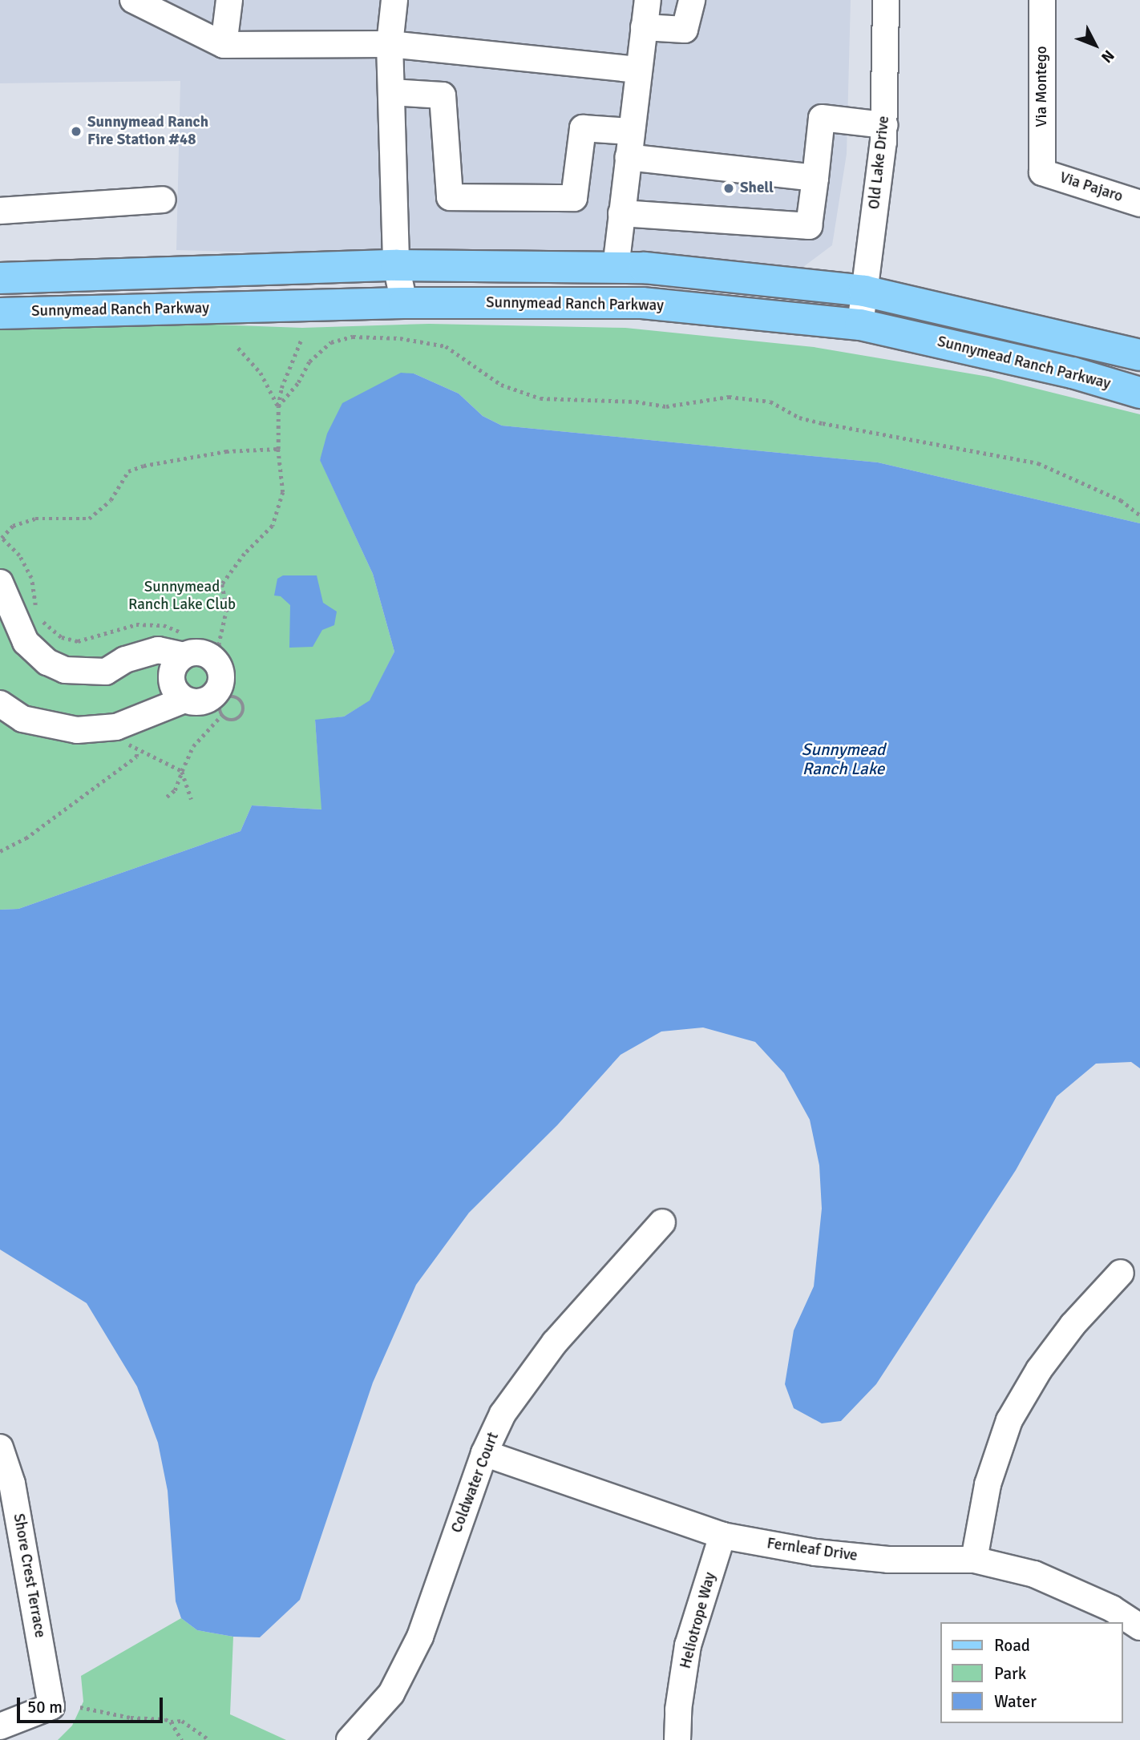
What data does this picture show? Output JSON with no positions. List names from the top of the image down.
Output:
{
  "streets": {
    "main road": ["Sunnymead Ranch Parkway"],
    "street": [
      "Via Montego",
      "Old Lake Drive",
      "Via Pajaro",
      "Coldwater Court",
      "Fernleaf Drive",
      "Shore Crest Terrace",
      "Heliotrope Way"
    ]
  },
  "crossings": [
    ["Via Montego", "Via Pajaro"],
    ["Old Lake Drive", "Sunnymead Ranch Parkway"],
    ["Coldwater Court", "Fernleaf Drive"],
    ["Fernleaf Drive", "Heliotrope Way"]
  ],
  "water": ["Sunnymead Ranch Lake"],
  "parks": ["Sunnymead Ranch Lake Club"],
  "places": ["Sunnymead Ranch Fire Station #48", "Shell"],
  "legend": ["Road", "Park", "Water"],
  "scale_bar": "50 m",
  "north": "bottom right"
}
